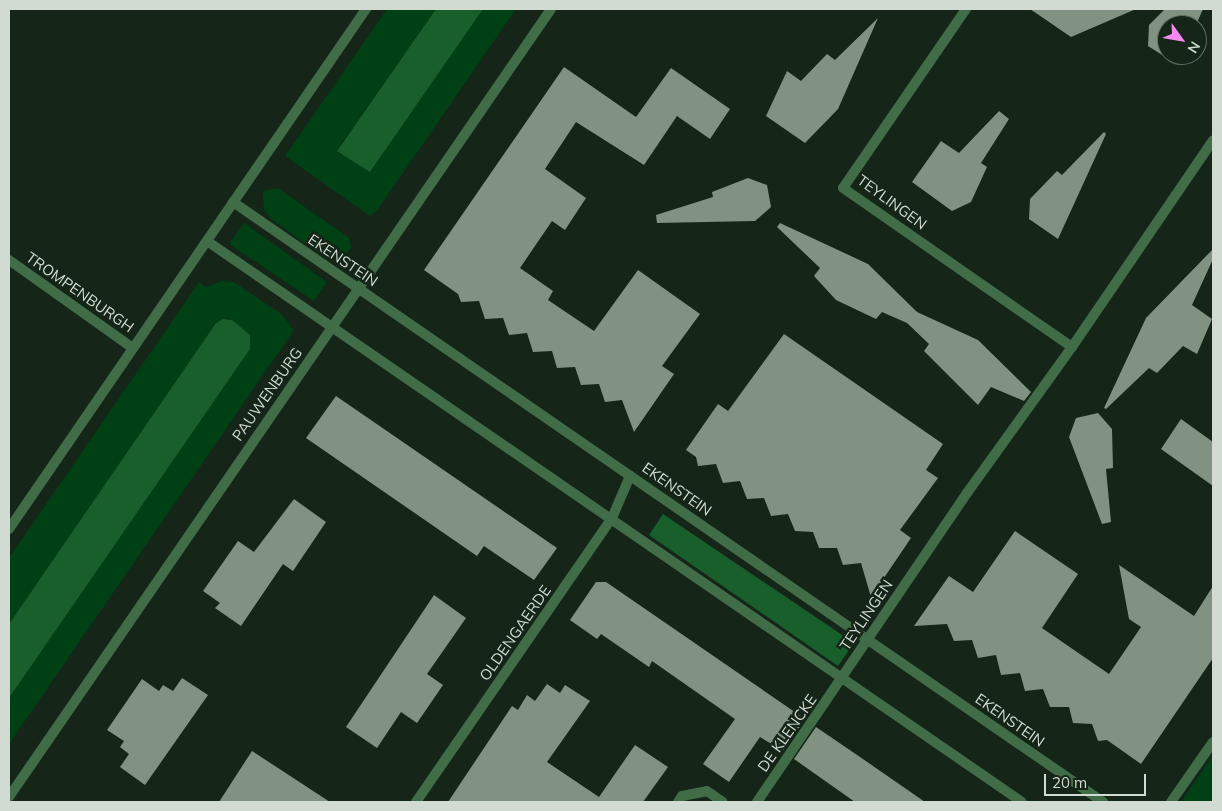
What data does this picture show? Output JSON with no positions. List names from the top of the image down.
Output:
{
  "streets": {
    "street": [
      "TEYLINGEN",
      "EKENSTEIN",
      "TROMPENBURGH",
      "PAUWENBURG",
      "OLDENGAERDE",
      "DE KLENCKE"
    ]
  },
  "crossings": [
    ["TEYLINGEN", "EKENSTEIN"],
    ["TEYLINGEN", "DE KLENCKE"],
    ["EKENSTEIN", "PAUWENBURG"],
    ["EKENSTEIN", "OLDENGAERDE"]
  ],
  "scale_bar": "20 m",
  "north": "bottom right"
}
